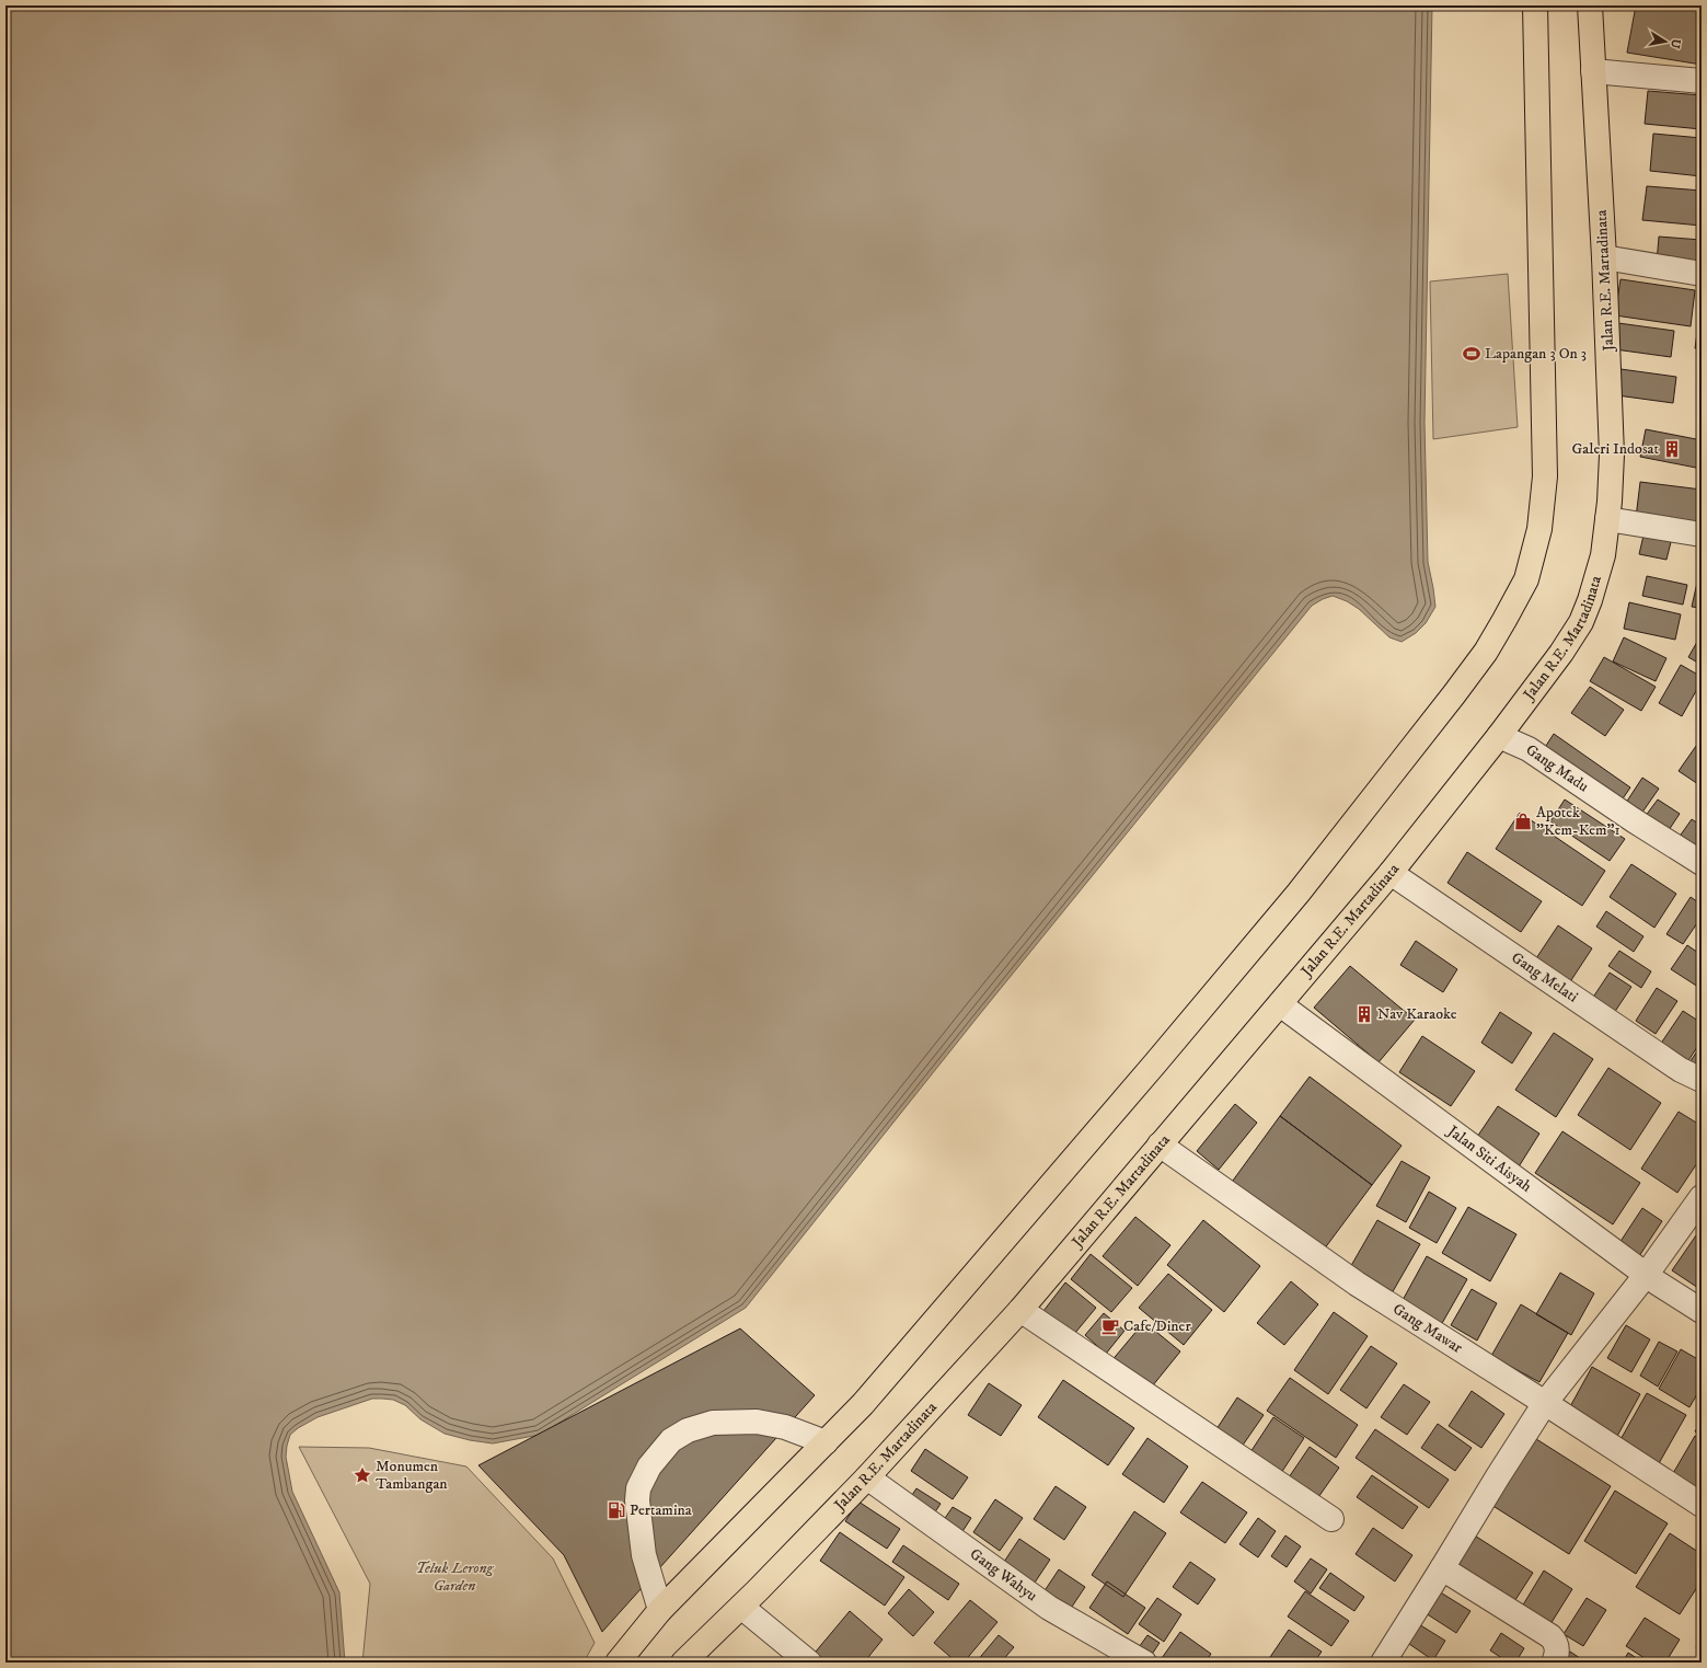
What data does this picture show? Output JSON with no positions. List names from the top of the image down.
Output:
{
  "streets": {
    "highway": ["Jalan R.E. Martadinata"],
    "street": [
      "Gang Madu",
      "Gang Melati",
      "Jalan Siti Aisyah",
      "Gang Mawar",
      "Gang Wahyu"
    ]
  },
  "crossings": [
    ["Jalan R.E. Martadinata", "Gang Madu"],
    ["Jalan R.E. Martadinata", "Gang Melati"],
    ["Jalan R.E. Martadinata", "Jalan Siti Aisyah"],
    ["Jalan R.E. Martadinata", "Gang Mawar"],
    ["Jalan R.E. Martadinata", "Gang Wahyu"]
  ],
  "parks": ["Teluk Lerong Garden"],
  "places": {
    "sports": ["Lapangan 3 On 3"],
    "building": ["Galeri Indosat", "Nav Karaoke"],
    "shop": ["Apotek \"Kem-Kem\"1"],
    "cafe": ["Cafe/Diner"],
    "place": ["Monumen Tambangan"],
    "fuel station": ["Pertamina"]
  },
  "north": "right"
}
